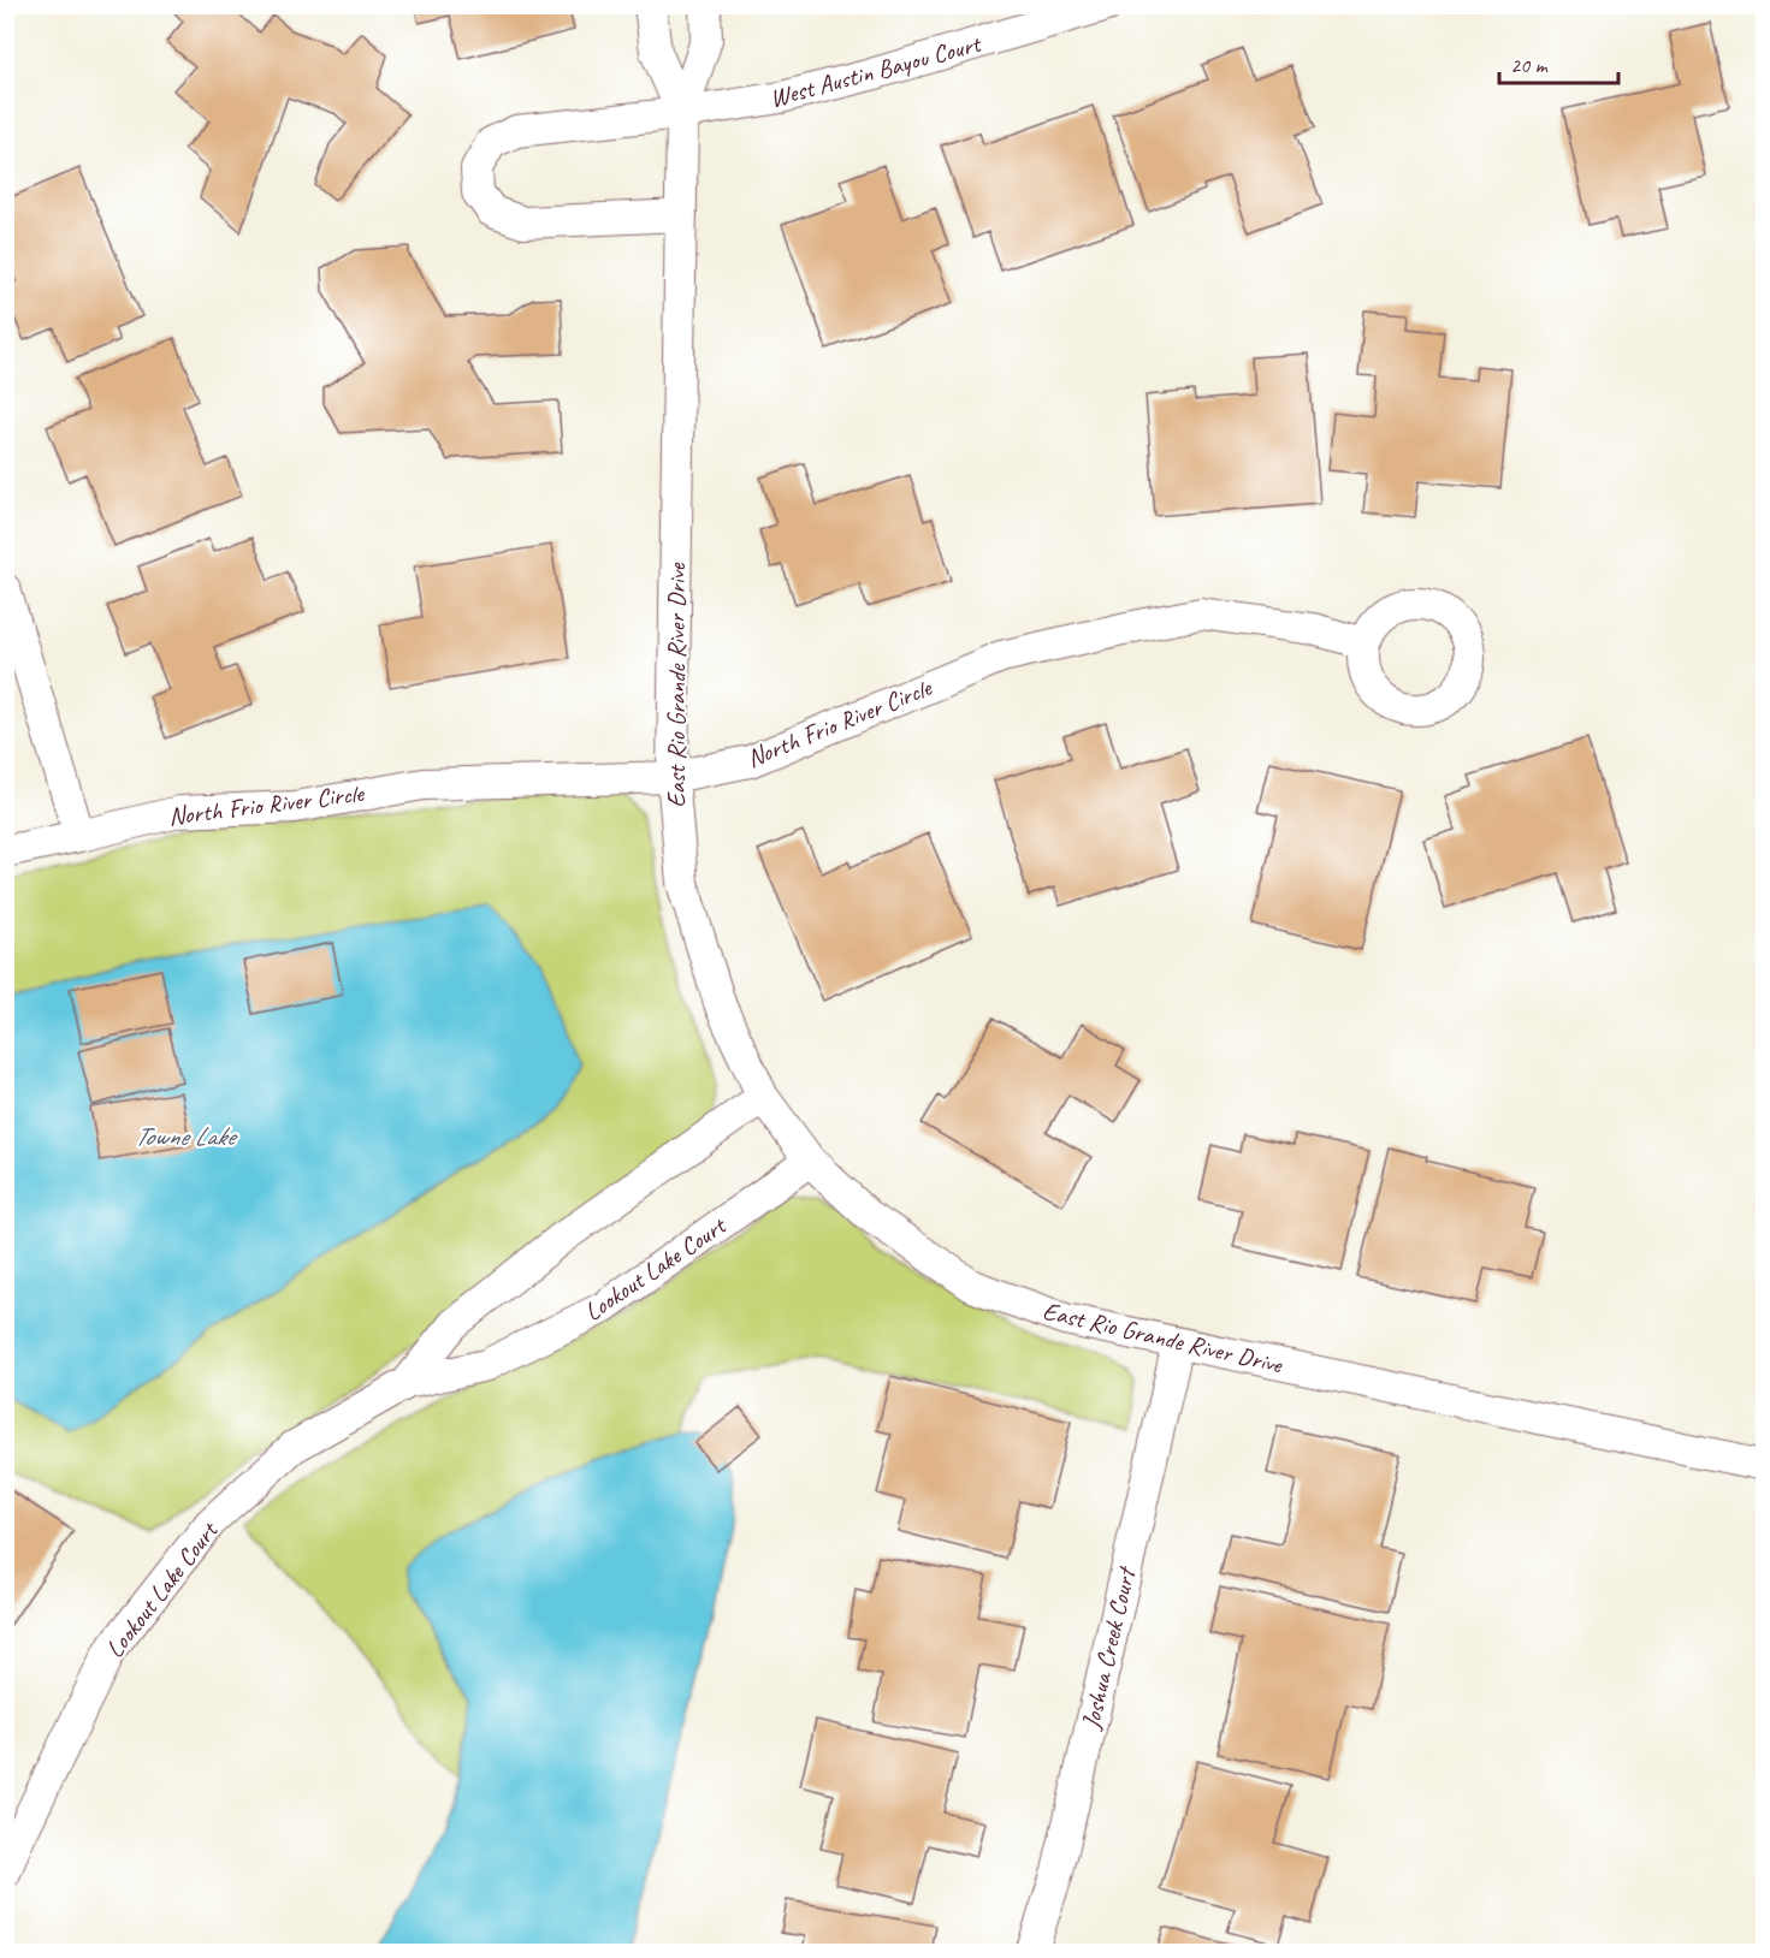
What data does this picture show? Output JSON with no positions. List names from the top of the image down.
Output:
{
  "streets": {
    "street": [
      "West Austin Bayou Court",
      "East Rio Grande River Drive",
      "North Frio River Circle",
      "Lookout Lake Court",
      "Joshua Creek Court"
    ]
  },
  "crossings": [
    ["West Austin Bayou Court", "East Rio Grande River Drive"],
    ["East Rio Grande River Drive", "North Frio River Circle"],
    ["East Rio Grande River Drive", "Lookout Lake Court"],
    ["East Rio Grande River Drive", "Joshua Creek Court"]
  ],
  "water": ["Towne Lake"],
  "scale_bar": "20 m"
}
